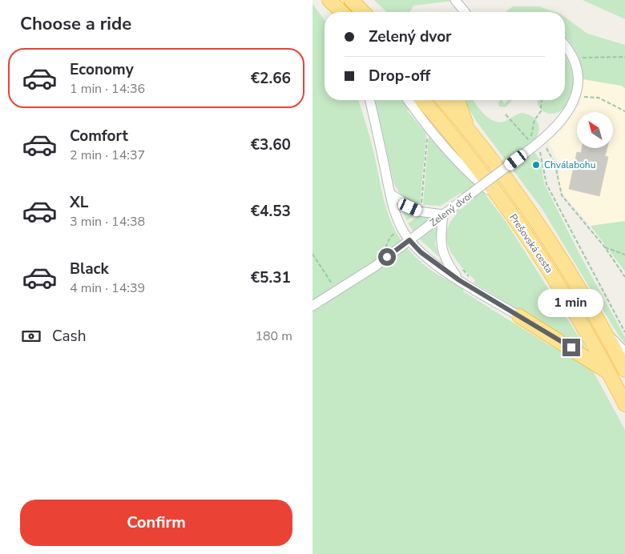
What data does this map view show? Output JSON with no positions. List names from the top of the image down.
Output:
{
  "streets": {
    "highway": ["Prešovská cesta"],
    "street": ["Zelený dvor"]
  },
  "places": ["Chválabohu"],
  "north": "top left",
  "page": {
    "heading": "Choose a ride",
    "banner": ["Zelený dvor", "Drop-off"],
    "list": [
      {
        "name": "Economy",
        "note": "1 min · 14:36",
        "value": "€2.66"
      },
      {
        "name": "Comfort",
        "note": "2 min · 14:37",
        "value": "€3.60"
      },
      {
        "name": "XL",
        "note": "3 min · 14:38",
        "value": "€4.53"
      },
      {
        "name": "Black",
        "note": "4 min · 14:39",
        "value": "€5.31"
      }
    ],
    "bubble": "1 min",
    "pay": ["Cash", "180 m"],
    "buttons": "Confirm"
  }
}
